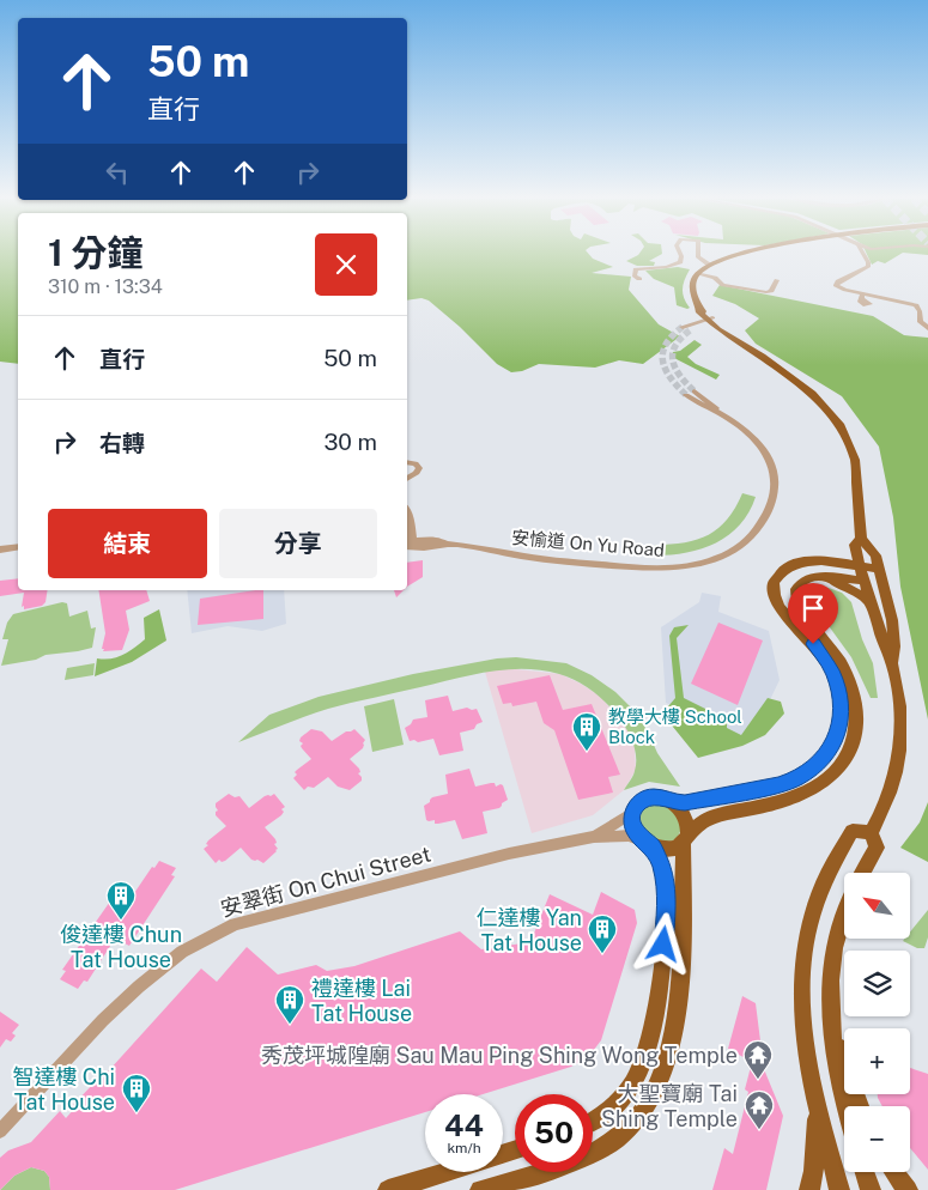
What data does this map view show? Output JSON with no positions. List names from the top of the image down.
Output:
{
  "streets": {
    "street": ["安愉道 On Yu Road", "安翠街 On Chui Street"]
  },
  "places": {
    "building": [
      "教學大樓 School Block",
      "俊達樓 Chun Tat House",
      "仁達樓 Yan Tat House",
      "禮達樓 Lai Tat House",
      "智達樓 Chi Tat House"
    ],
    "temple": ["秀茂坪城隍廟 Sau Mau Ping Shing Wong Temple", "大聖寶廟 Tai Shing Temple"]
  },
  "north": "top left",
  "page": {
    "turn": ["50 m", "直行"],
    "heading": ["1 分鐘", "310 m · 13:34"],
    "list": [
      {
        "name": "直行",
        "value": "50 m"
      },
      {
        "name": "右轉",
        "value": "30 m"
      }
    ],
    "buttons": ["結束", "分享"],
    "map_buttons": ["+", "−"],
    "speed": "44 km/h",
    "limit": "50"
  }
}
